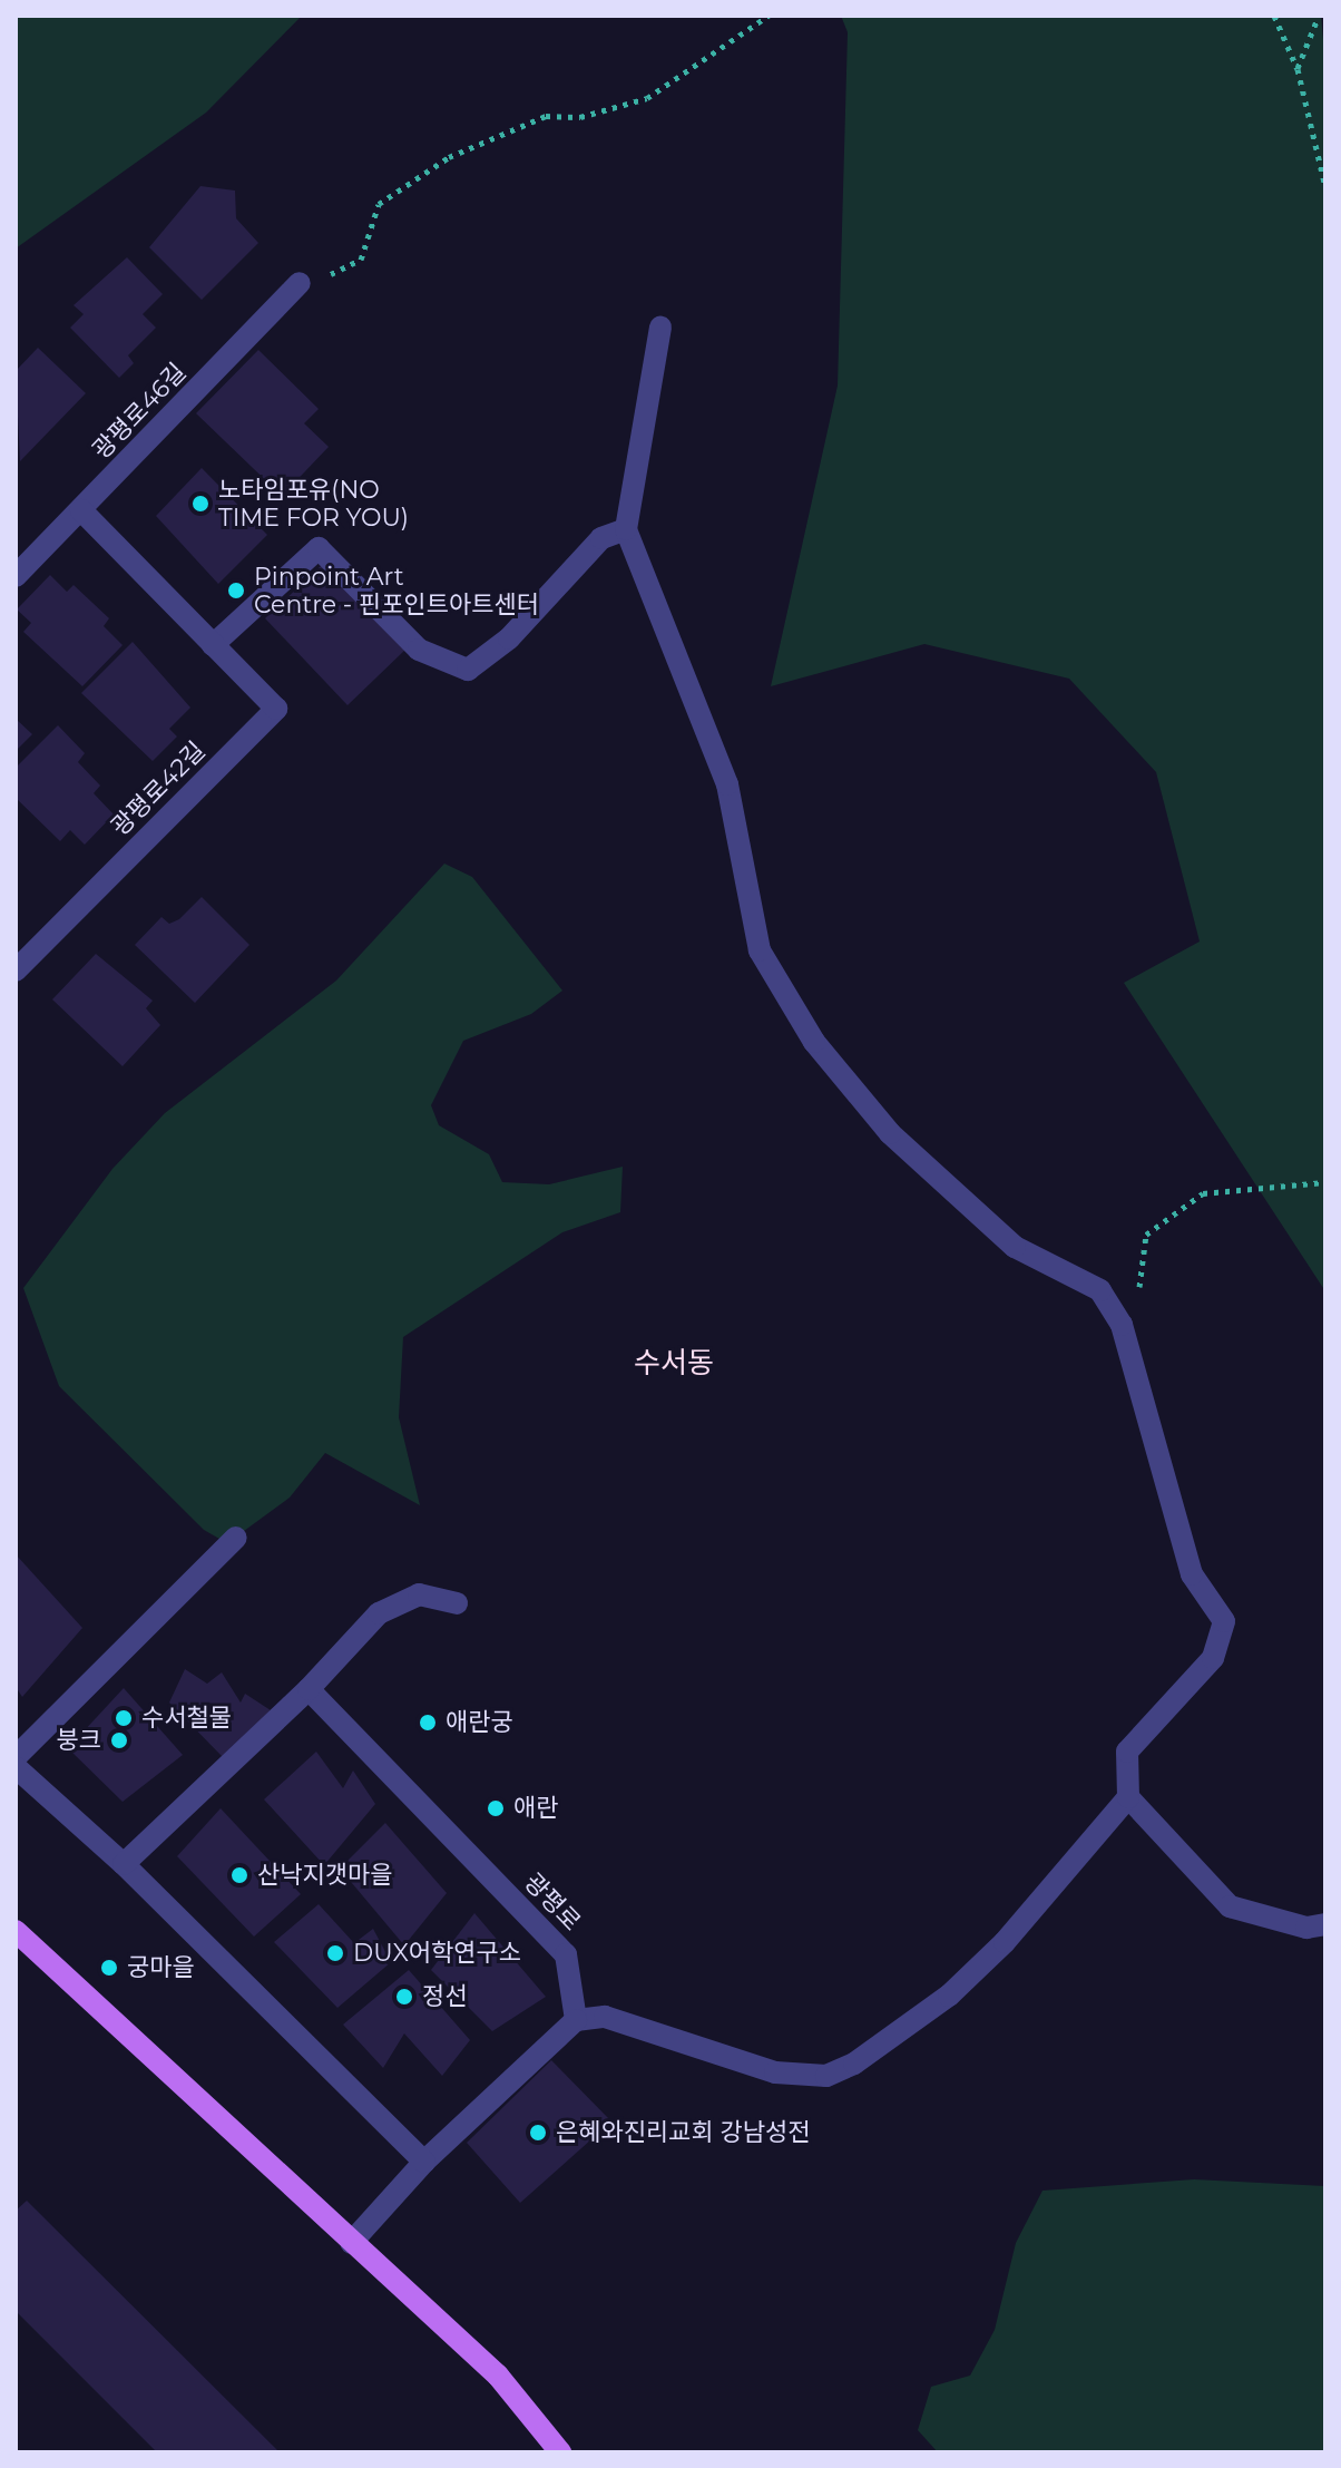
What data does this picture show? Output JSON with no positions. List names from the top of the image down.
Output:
{
  "streets": {
    "street": ["광평로46길", "광평로42길", "광평로"]
  },
  "crossings": [
    ["광평로46길", "광평로42길"]
  ],
  "districts": ["수서동"],
  "places": [
    "노타임포유(NO TIME FOR YOU)",
    "Pinpoint Art Centre - 핀포인트아트센터",
    "수서철물",
    "애란궁",
    "붕크",
    "애란",
    "산낙지갯마을",
    "DUX어학연구소",
    "궁마을",
    "정선",
    "은혜와진리교회 강남성전"
  ]
}
